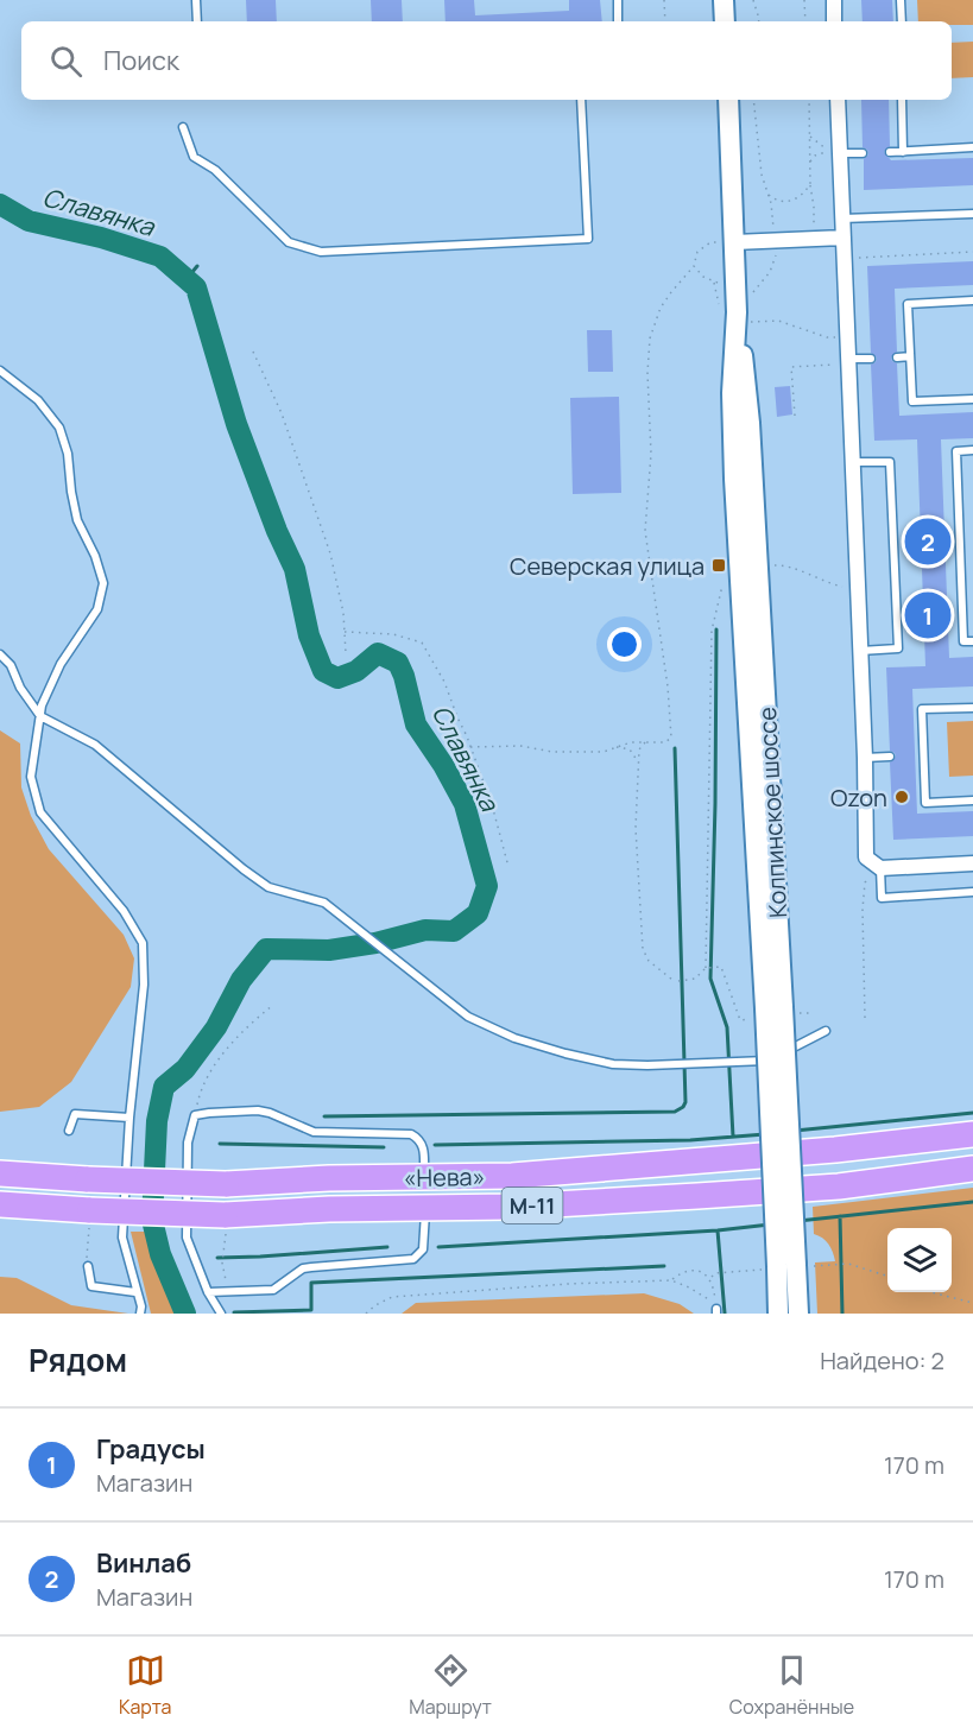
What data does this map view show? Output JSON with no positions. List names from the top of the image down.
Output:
{
  "streets": {
    "highway": ["«Нева»", "М-11"],
    "main road": ["Колпинское шоссе"]
  },
  "water": ["Славянка"],
  "places": {
    "transit": ["Северская улица"],
    "other": ["Ozon"]
  },
  "page": {
    "search": "Поиск",
    "pins": ["2", "1"],
    "heading": ["Рядом", "Найдено: 2"],
    "list": [
      {
        "mark": "1",
        "name": "Градусы",
        "note": "Магазин",
        "value": "170 m"
      },
      {
        "mark": "2",
        "name": "Винлаб",
        "note": "Магазин",
        "value": "170 m"
      }
    ],
    "nav": ["Карта", "Маршрут", "Сохранённые"]
  }
}
